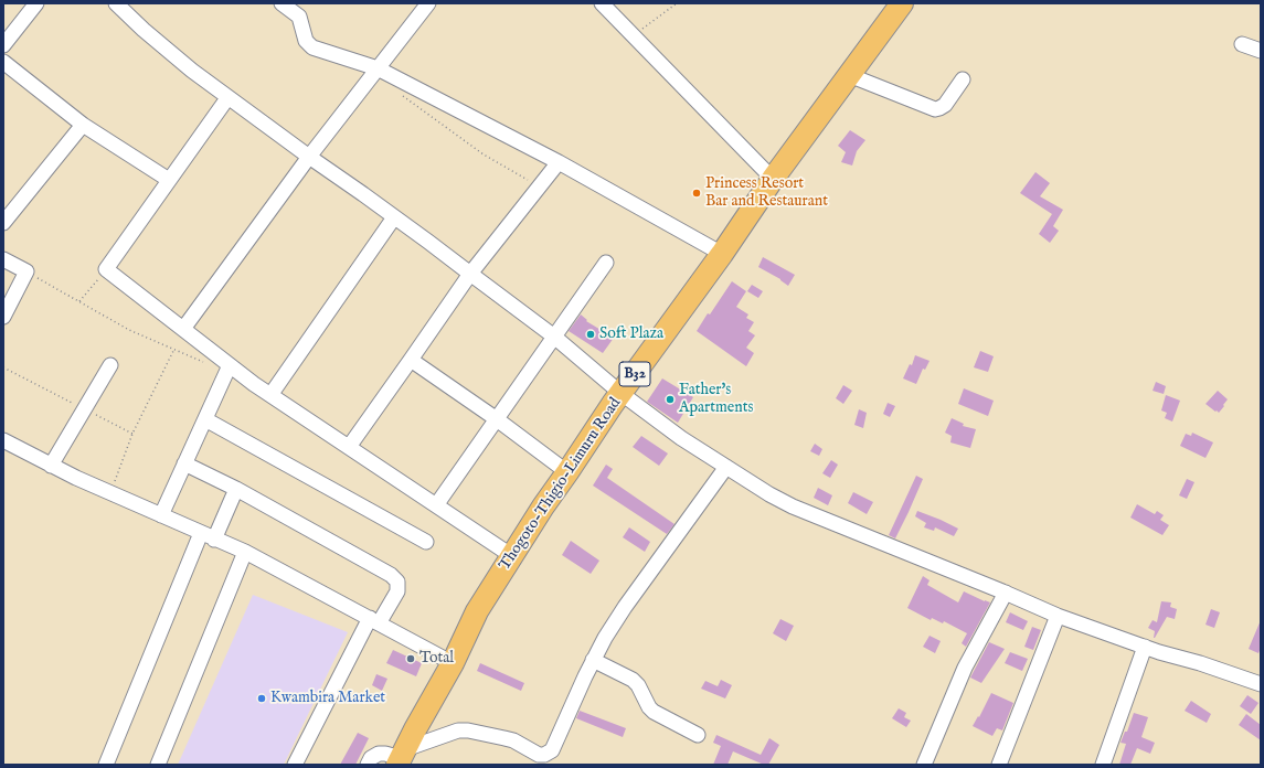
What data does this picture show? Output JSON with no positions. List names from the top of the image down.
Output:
{
  "streets": {
    "highway": ["B32", "Thogoto-Thigio-Limuru Road"]
  },
  "places": [
    "Princess Resort Bar and Restaurant",
    "Soft Plaza",
    "Father's Apartments",
    "Total",
    "Kwambira Market"
  ]
}
